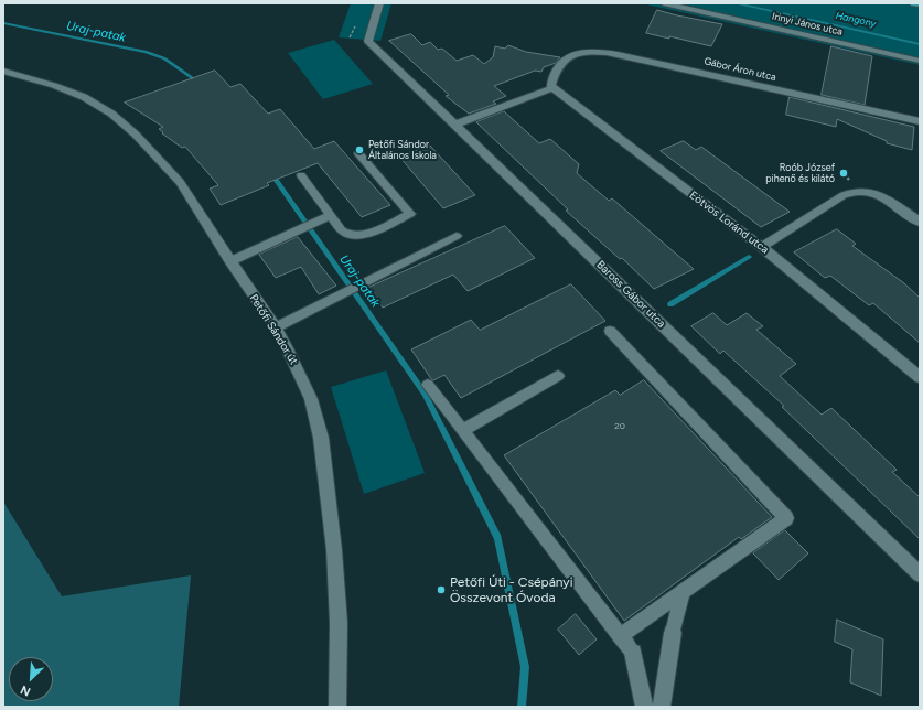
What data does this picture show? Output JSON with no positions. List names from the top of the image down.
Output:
{
  "streets": {
    "street": [
      "Irinyi János utca",
      "Gábor Áron utca",
      "Eötvös Loránd utca",
      "Baross Gábor utca",
      "Petőfi Sándor út"
    ]
  },
  "crossings": [
    ["Gábor Áron utca", "Eötvös Loránd utca"]
  ],
  "water": ["Hangony", "Uraj-patak"],
  "places": ["Petőfi Sándor Általános Iskola", "Roób József pihenő és kilátó", "Petőfi Úti - Csépányi Összevont Óvoda"],
  "house_numbers": ["20"],
  "north": "bottom left"
}
